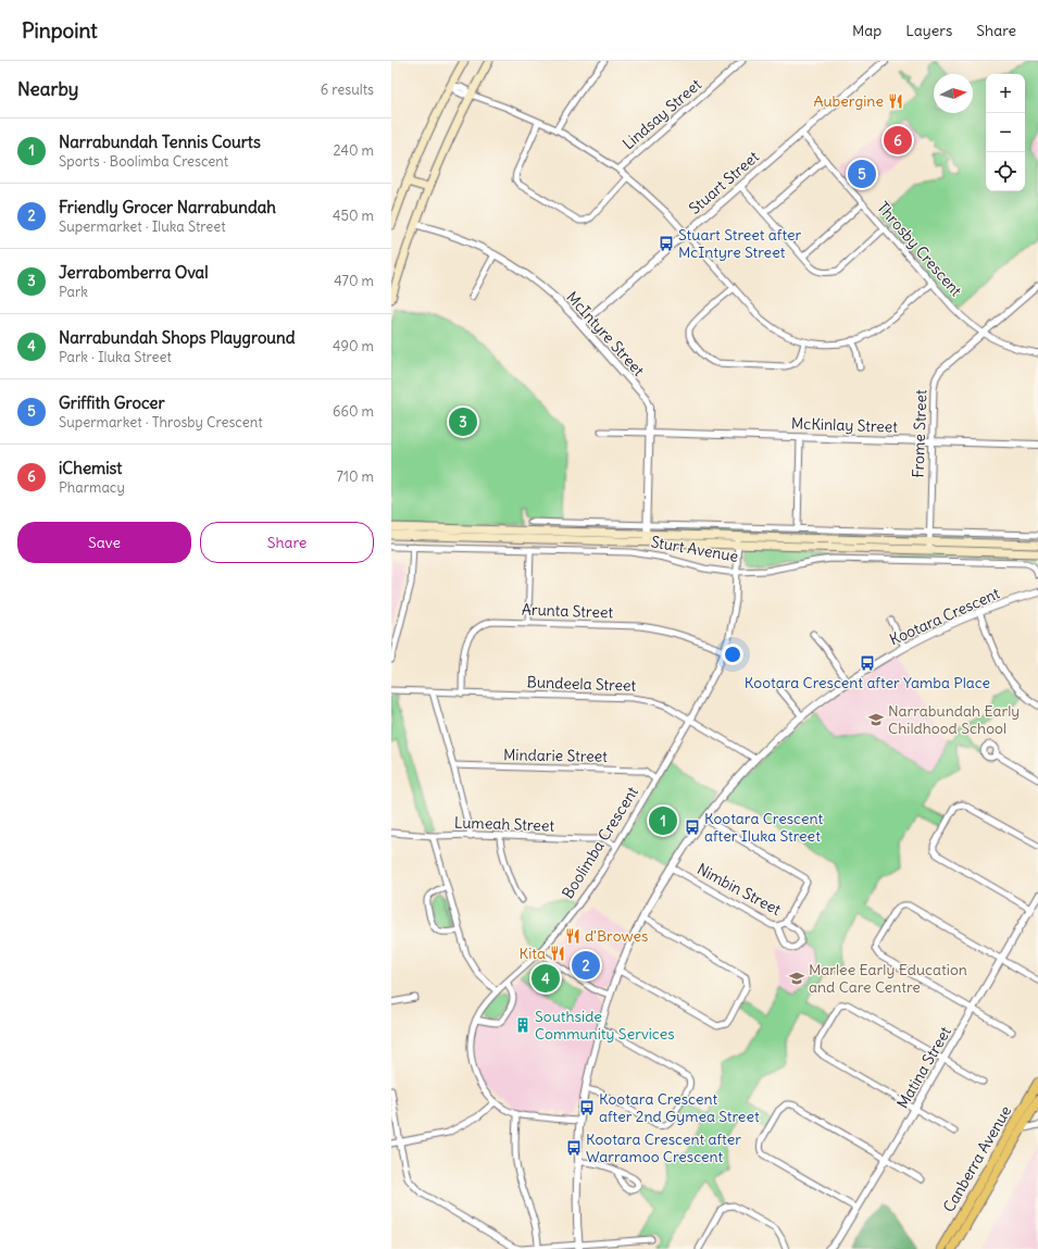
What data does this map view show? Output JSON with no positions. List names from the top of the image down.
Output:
{
  "streets": {
    "highway": ["Canberra Avenue"],
    "main road": ["Sturt Avenue"],
    "street": [
      "Lindsay Street",
      "Stuart Street",
      "Throsby Crescent",
      "McIntyre Street",
      "McKinlay Street",
      "Frome Street",
      "Arunta Street",
      "Kootara Crescent",
      "Bundeela Street",
      "Mindarie Street",
      "Lumeah Street",
      "Boolimba Crescent",
      "Nimbin Street",
      "Matina Street"
    ]
  },
  "crossings": [
    ["Stuart Street", "Throsby Crescent"],
    ["Stuart Street", "McIntyre Street"],
    ["Throsby Crescent", "Frome Street"],
    ["McIntyre Street", "McKinlay Street"],
    ["McIntyre Street", "Sturt Avenue"],
    ["McKinlay Street", "Frome Street"],
    ["Frome Street", "Sturt Avenue"],
    ["Sturt Avenue", "Boolimba Crescent"],
    ["Arunta Street", "Bundeela Street"],
    ["Arunta Street", "Boolimba Crescent"],
    ["Kootara Crescent", "Bundeela Street"],
    ["Kootara Crescent", "Boolimba Crescent"],
    ["Kootara Crescent", "Nimbin Street"],
    ["Bundeela Street", "Boolimba Crescent"],
    ["Mindarie Street", "Boolimba Crescent"],
    ["Lumeah Street", "Boolimba Crescent"]
  ],
  "places": {
    "restaurant": ["Aubergine", "d'Browes", "Kita"],
    "bus stop": [
      "Stuart Street after McIntyre Street",
      "Kootara Crescent after Yamba Place",
      "Kootara Crescent after Iluka Street",
      "Kootara Crescent after 2nd Gymea Street",
      "Kootara Crescent after Warramoo Crescent"
    ],
    "school or university": ["Narrabundah Early Childhood School", "Marlee Early Education and Care Centre"],
    "building": ["Southside Community Services"]
  },
  "north": "right",
  "page": {
    "header": "Pinpoint",
    "nav": ["Map", "Layers", "Share"],
    "heading": ["Nearby", "6 results"],
    "map_buttons": ["+", "−"],
    "list": [
      {
        "mark": "1",
        "name": "Narrabundah Tennis Courts",
        "note": "Sports · Boolimba Crescent",
        "value": "240 m"
      },
      {
        "mark": "2",
        "name": "Friendly Grocer Narrabundah",
        "note": "Supermarket · Iluka Street",
        "value": "450 m"
      },
      {
        "mark": "3",
        "name": "Jerrabomberra Oval",
        "note": "Park",
        "value": "470 m"
      },
      {
        "mark": "4",
        "name": "Narrabundah Shops Playground",
        "note": "Park · Iluka Street",
        "value": "490 m"
      },
      {
        "mark": "5",
        "name": "Griffith Grocer",
        "note": "Supermarket · Throsby Crescent",
        "value": "660 m"
      },
      {
        "mark": "6",
        "name": "iChemist",
        "note": "Pharmacy",
        "value": "710 m"
      }
    ],
    "pins": [
      "6",
      "5",
      "3",
      "1",
      "2",
      "4"
    ],
    "buttons": ["Save", "Share"]
  }
}
